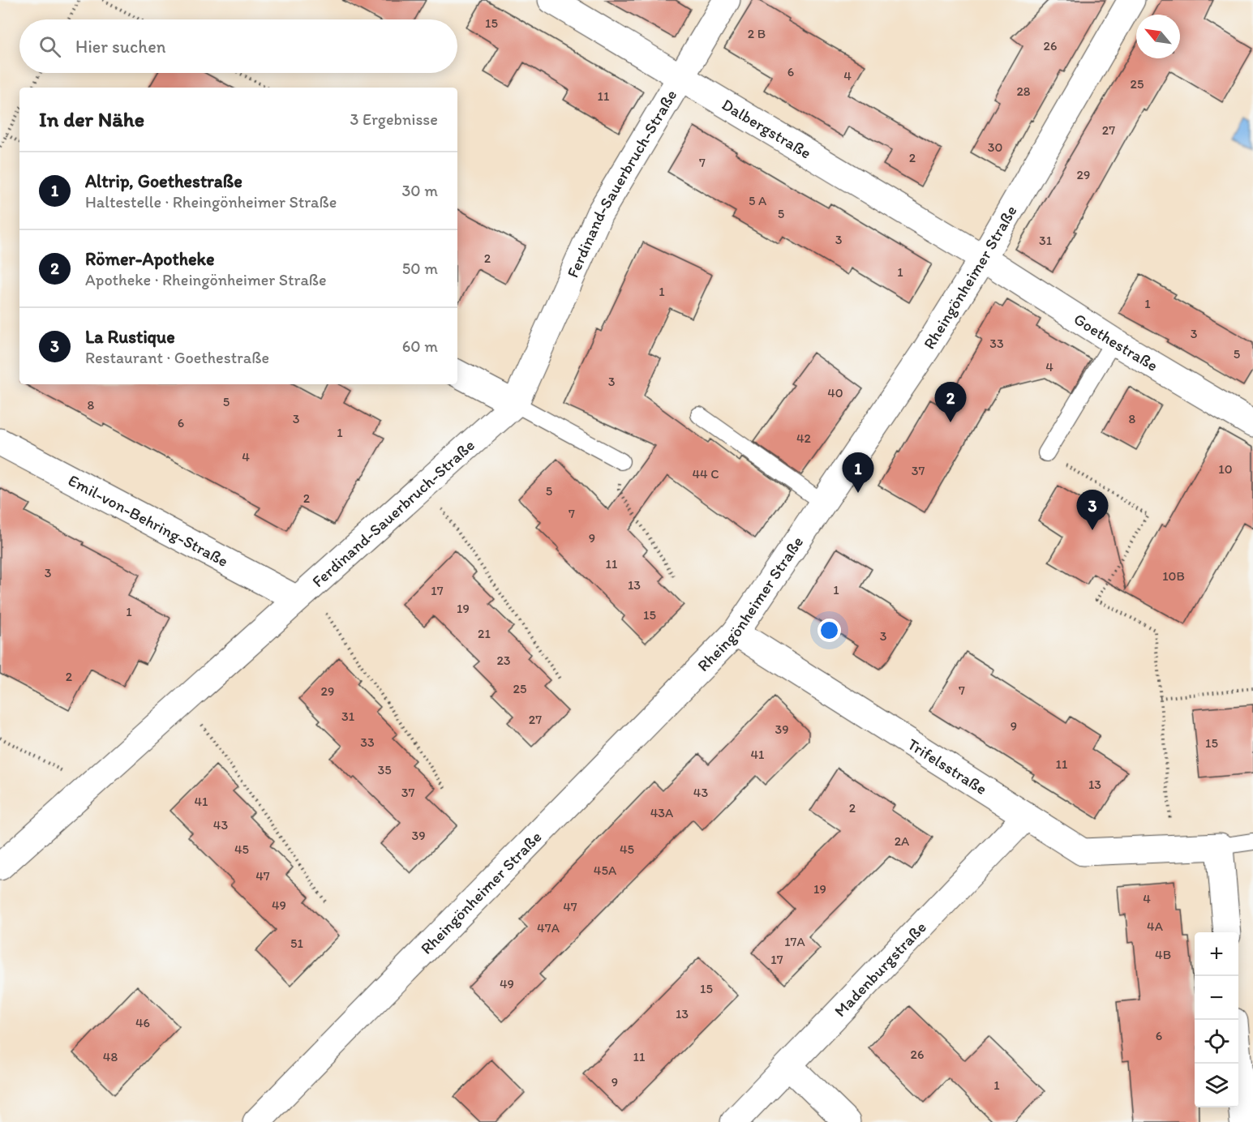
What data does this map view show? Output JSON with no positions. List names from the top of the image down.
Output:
{
  "streets": {
    "street": [
      "Dalbergstraße",
      "Ferdinand-Sauerbruch-Straße",
      "Rheingönheimer Straße",
      "Goethestraße",
      "Emil-von-Behring-Straße",
      "Trifelsstraße",
      "Madenburgstraße"
    ]
  },
  "crossings": [
    ["Dalbergstraße", "Ferdinand-Sauerbruch-Straße"],
    ["Dalbergstraße", "Rheingönheimer Straße"],
    ["Dalbergstraße", "Goethestraße"],
    ["Ferdinand-Sauerbruch-Straße", "Emil-von-Behring-Straße"],
    ["Rheingönheimer Straße", "Goethestraße"],
    ["Rheingönheimer Straße", "Trifelsstraße"],
    ["Trifelsstraße", "Madenburgstraße"]
  ],
  "house_numbers": [
    "15",
    "2 B",
    "26",
    "6",
    "4",
    "25",
    "28",
    "11",
    "27",
    "30",
    "2",
    "7",
    "29",
    "5 A",
    "5",
    "3",
    "31",
    "2",
    "1",
    "1",
    "1",
    "3",
    "33",
    "5",
    "4",
    "3",
    "40",
    "5",
    "8",
    "3",
    "8",
    "6",
    "1",
    "42",
    "4",
    "10",
    "37",
    "44 C",
    "5",
    "2",
    "7",
    "9",
    "11",
    "3",
    "10B",
    "13",
    "1",
    "17",
    "19",
    "1",
    "15",
    "21",
    "3",
    "23",
    "2",
    "25",
    "7",
    "29",
    "31",
    "27",
    "9",
    "39",
    "33",
    "15",
    "41",
    "11",
    "35",
    "13",
    "37",
    "43",
    "41",
    "2",
    "43A",
    "43",
    "39",
    "2A",
    "45",
    "45",
    "45A",
    "47",
    "19",
    "4",
    "49",
    "47",
    "4A",
    "47A",
    "17A",
    "51",
    "4B",
    "17",
    "49",
    "15",
    "13",
    "46",
    "6",
    "26",
    "48",
    "11",
    "9",
    "1"
  ],
  "north": "top left",
  "page": {
    "search": "Hier suchen",
    "heading": ["In der Nähe", "3 Ergebnisse"],
    "list": [
      {
        "mark": "1",
        "name": "Altrip, Goethestraße",
        "note": "Haltestelle · Rheingönheimer Straße",
        "value": "30 m"
      },
      {
        "mark": "2",
        "name": "Römer-Apotheke",
        "note": "Apotheke · Rheingönheimer Straße",
        "value": "50 m"
      },
      {
        "mark": "3",
        "name": "La Rustique",
        "note": "Restaurant · Goethestraße",
        "value": "60 m"
      }
    ],
    "pins": ["2", "1", "3"],
    "map_buttons": ["+", "−"]
  }
}
